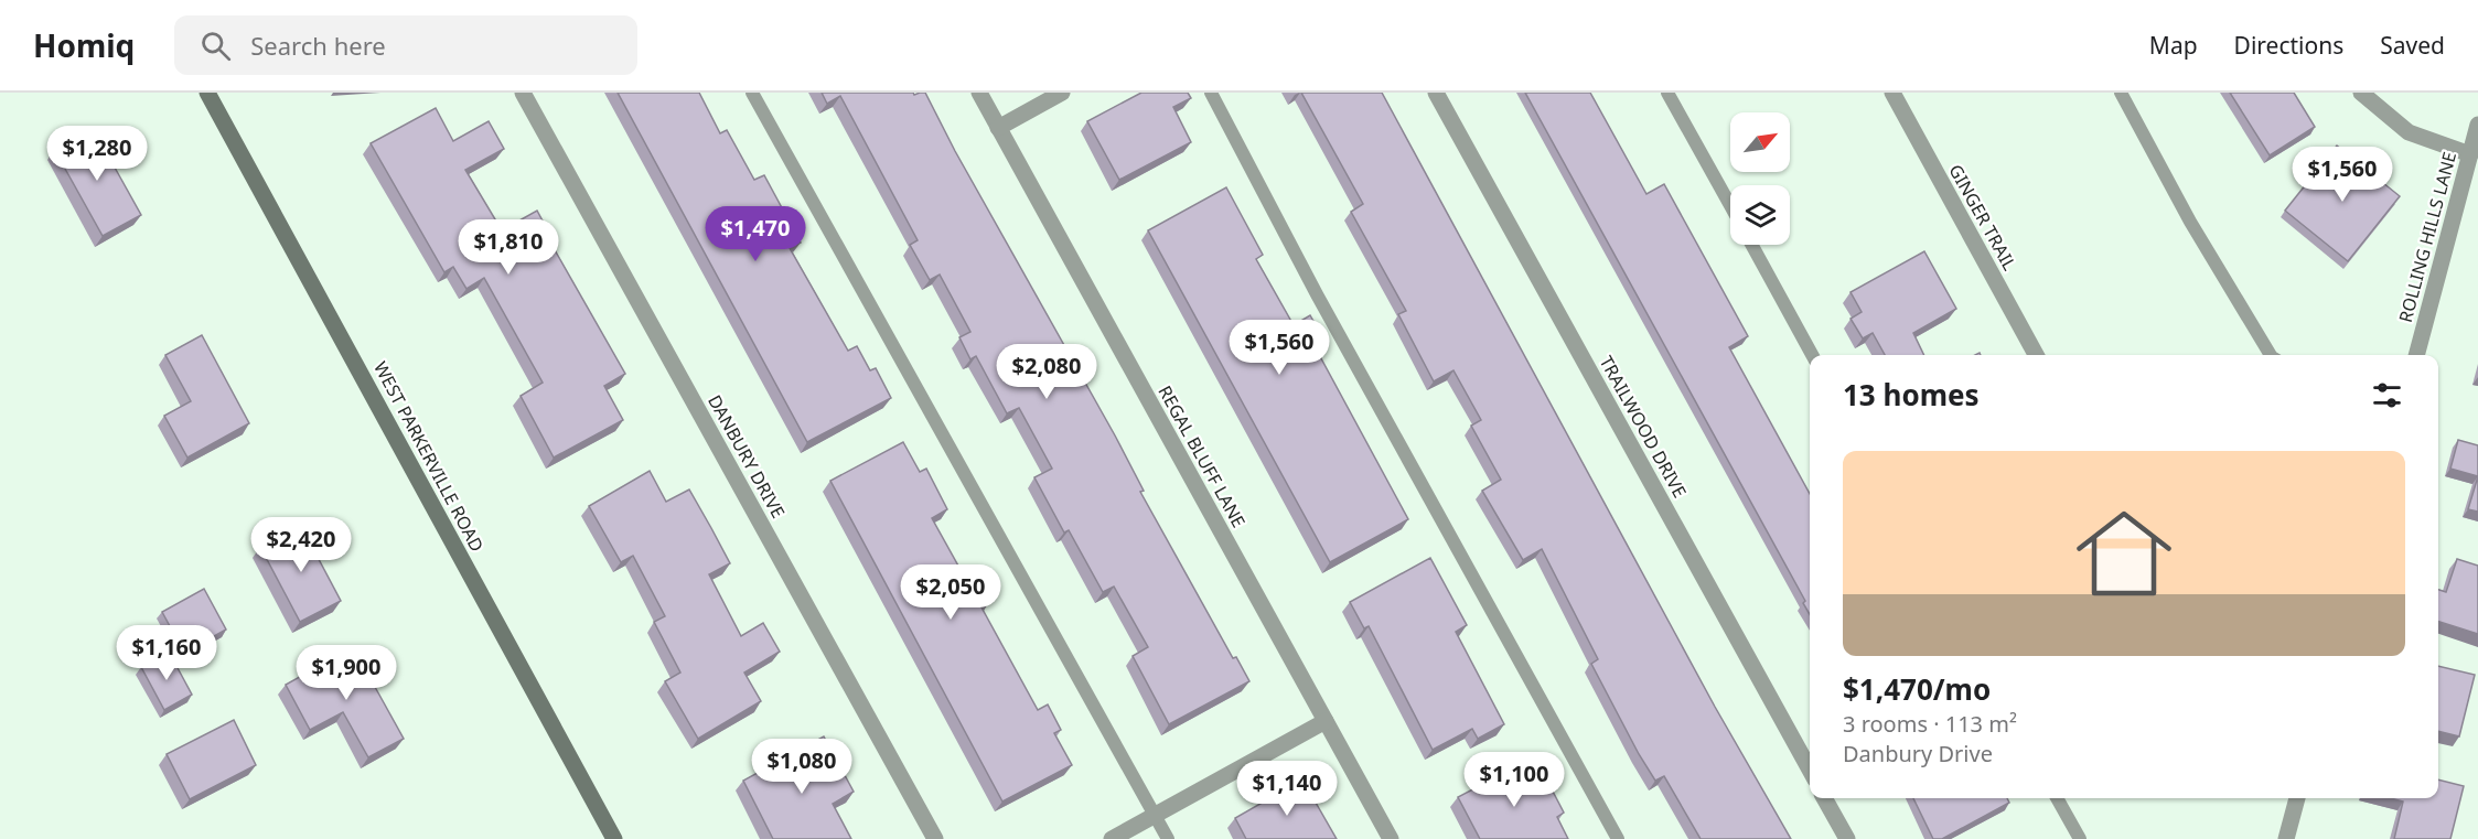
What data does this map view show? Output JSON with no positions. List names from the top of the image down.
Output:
{
  "streets": {
    "main road": ["WEST PARKERVILLE ROAD"],
    "street": [
      "GINGER TRAIL",
      "ROLLING HILLS LANE",
      "TRAILWOOD DRIVE",
      "DANBURY DRIVE",
      "REGAL BLUFF LANE"
    ]
  },
  "north": "top right",
  "page": {
    "header": "Homiq",
    "search": "Search here",
    "nav": ["Map", "Directions", "Saved"],
    "price": [
      "$1,280",
      "$1,560",
      "$1,470",
      "$1,810",
      "$1,560",
      "$2,080",
      "$2,420",
      "$2,050",
      "$1,160",
      "$1,900",
      "$1,080",
      "$1,100",
      "$1,140"
    ],
    "heading": "13 homes",
    "list": [
      {
        "name": "$1,470/mo",
        "note": "3 rooms · 113 m² · Danbury Drive"
      }
    ]
  }
}
